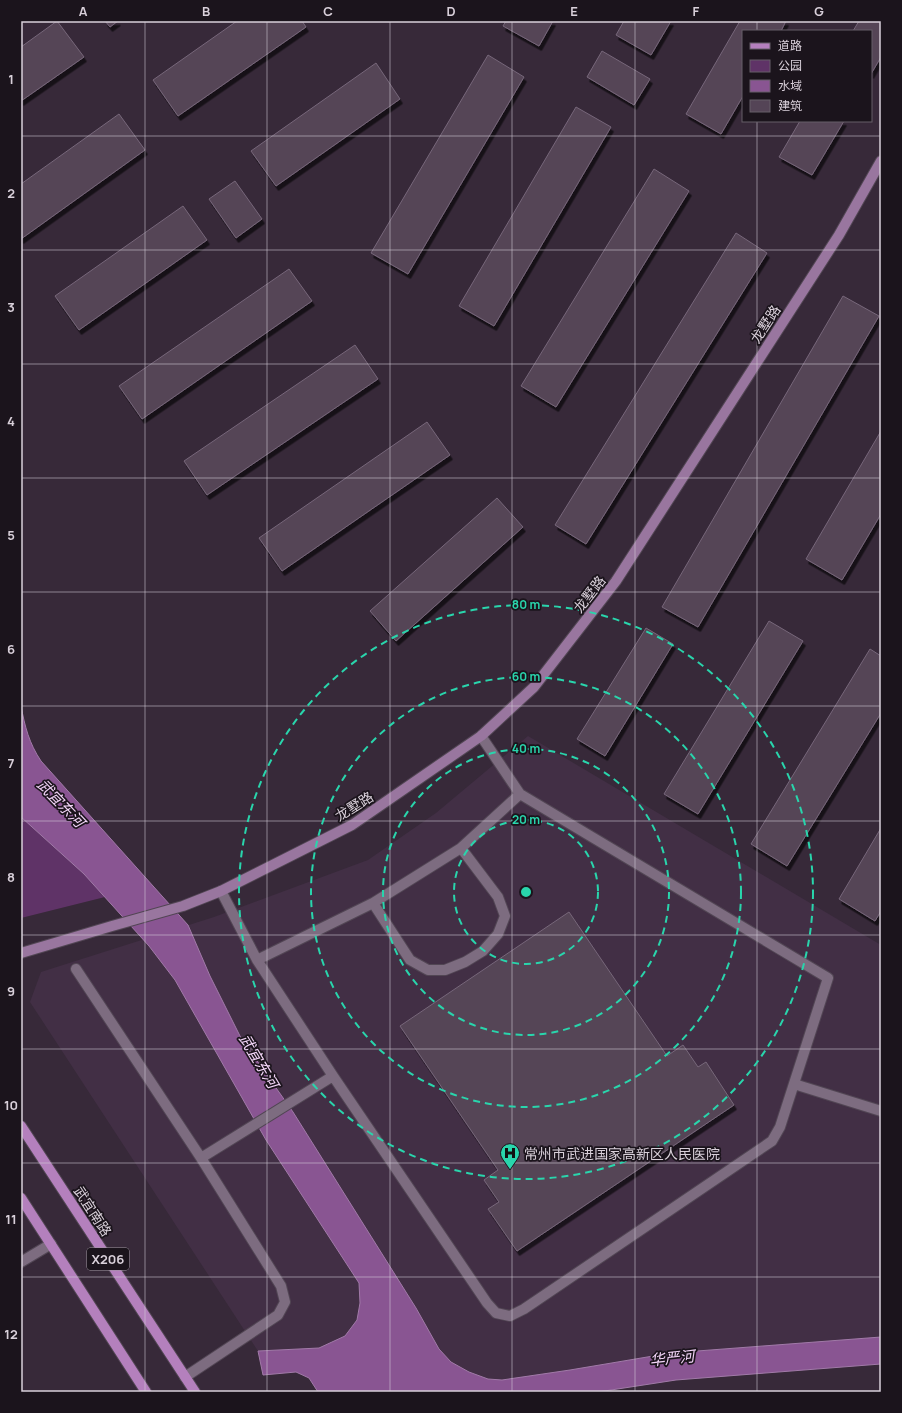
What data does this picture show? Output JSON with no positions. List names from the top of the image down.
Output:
{
  "streets": {
    "main road": ["武宜南路", "X206"],
    "street": ["龙墅路"]
  },
  "water": ["武宜东河", "华严河"],
  "places": {
    "hospital": ["常州市武进国家高新区人民医院"]
  },
  "legend": [
    "道路",
    "公园",
    "水域",
    "建筑"
  ],
  "grid": {
    "columns": [
      "A",
      "B",
      "C",
      "D",
      "E",
      "F",
      "G"
    ],
    "rows": [
      "1",
      "2",
      "3",
      "4",
      "5",
      "6",
      "7",
      "8",
      "9",
      "10",
      "11",
      "12"
    ]
  },
  "rings": [
    "80 m",
    "60 m",
    "40 m",
    "20 m"
  ]
}
